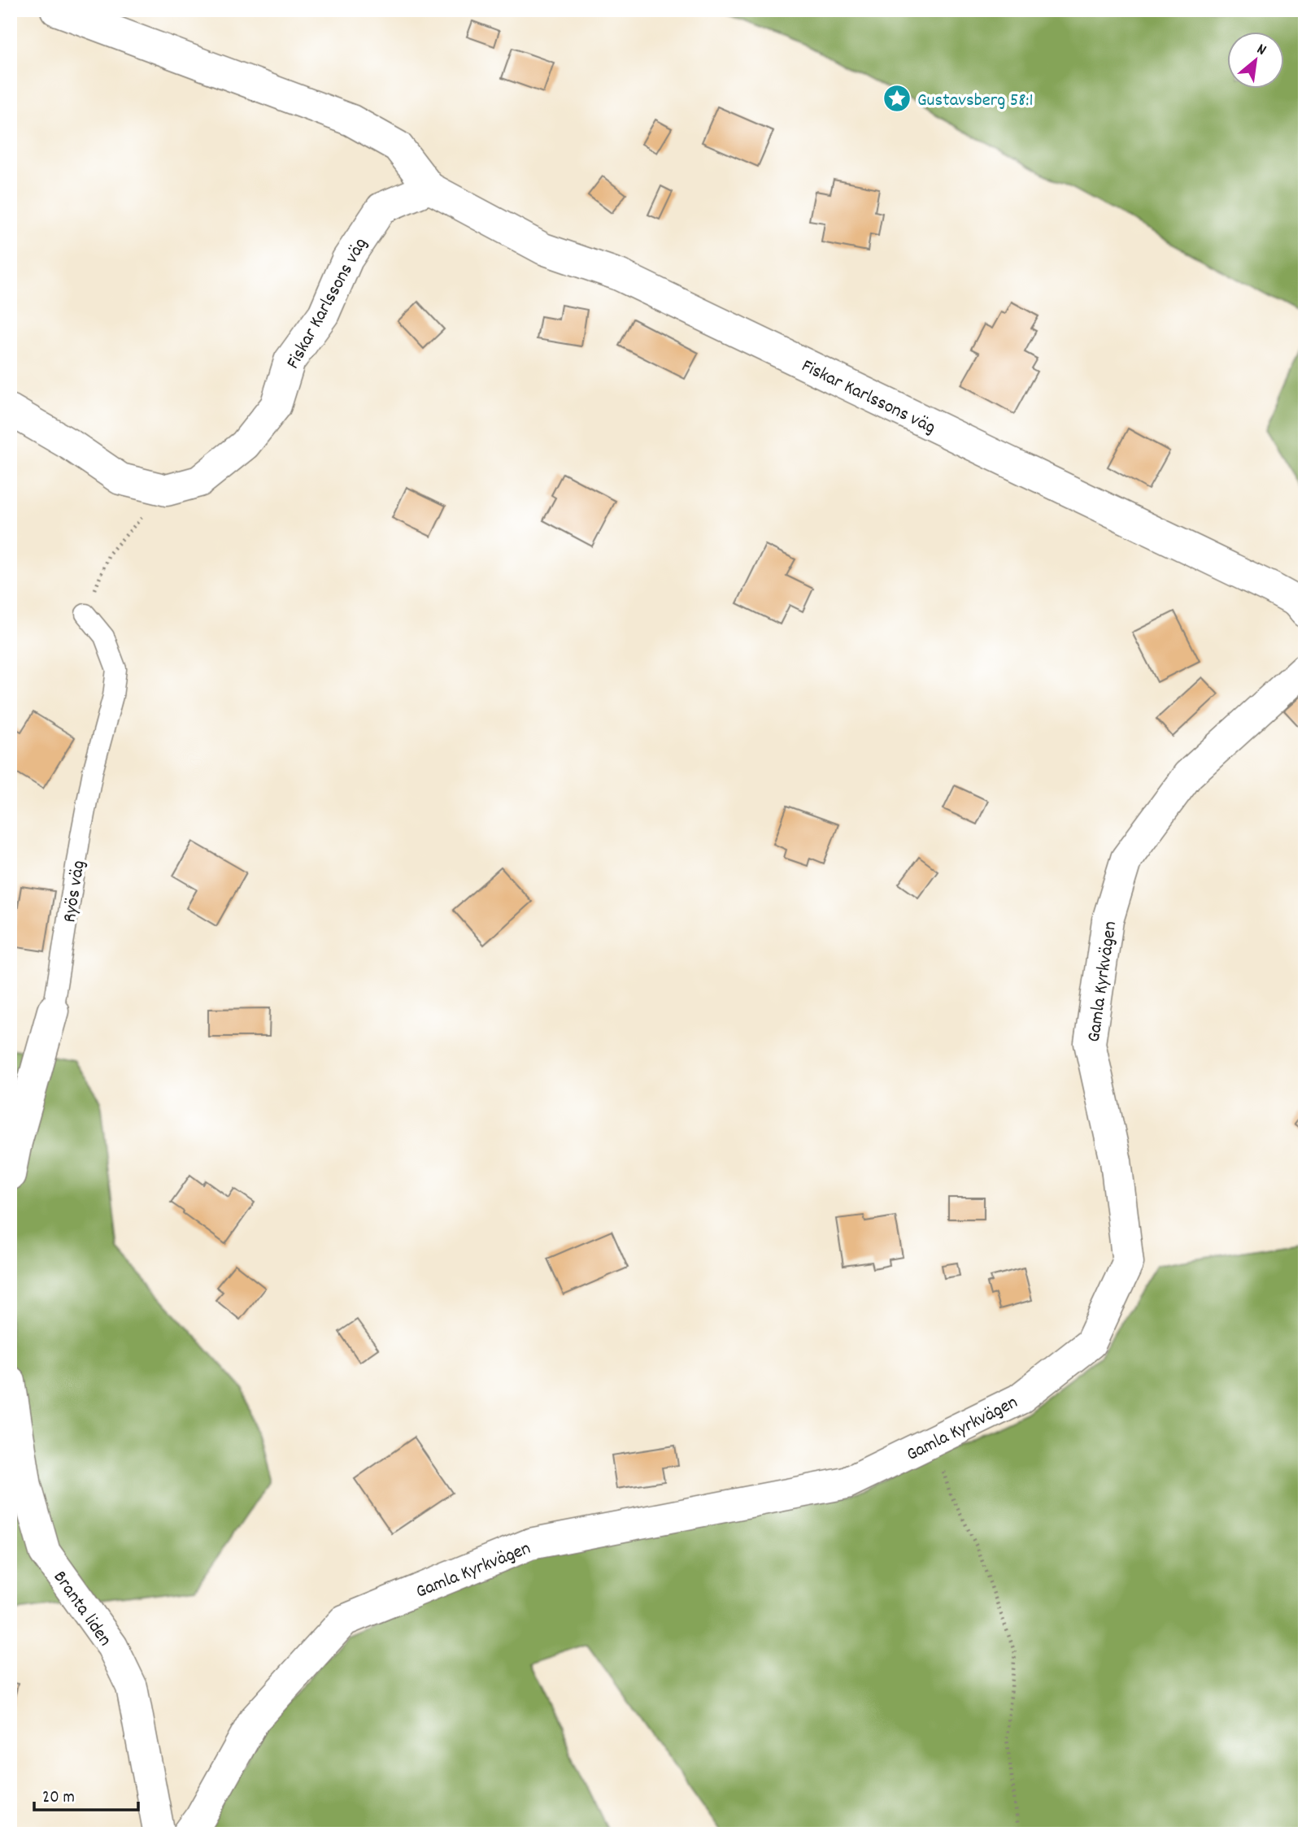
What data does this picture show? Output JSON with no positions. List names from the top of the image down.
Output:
{
  "streets": {
    "street": [
      "Fiskar Karlssons väg",
      "Ryös väg",
      "Gamla Kyrkvägen",
      "Branta liden"
    ]
  },
  "places": {
    "place": ["Gustavsberg 58:1"]
  },
  "scale_bar": "20 m",
  "north": "top right"
}
